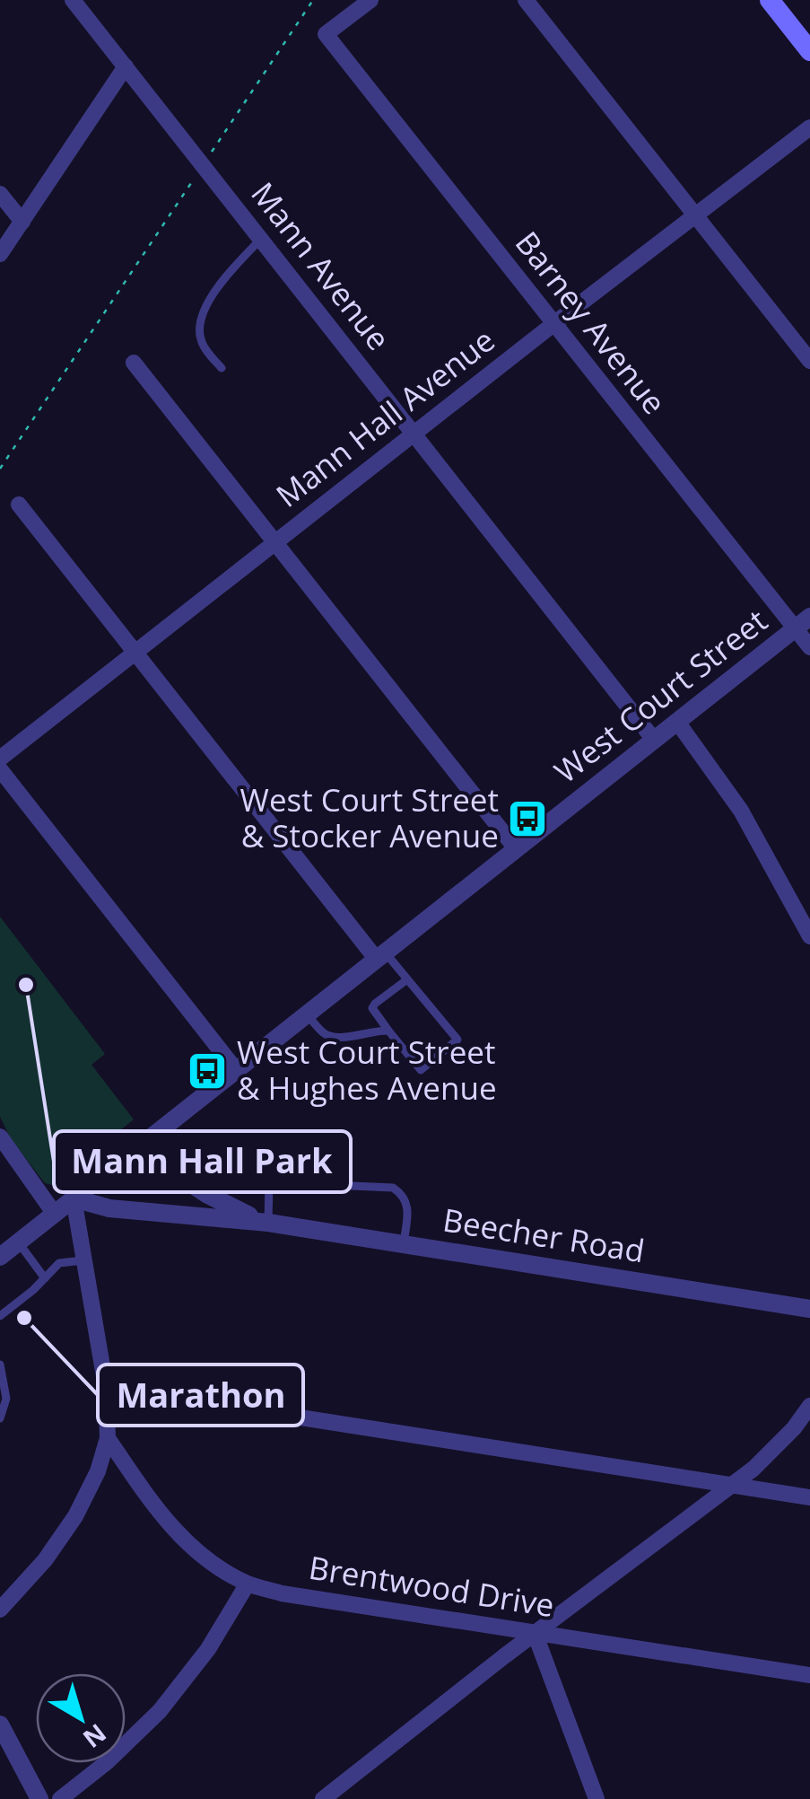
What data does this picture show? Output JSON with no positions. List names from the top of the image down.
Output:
{
  "streets": {
    "street": [
      "Mann Avenue",
      "Barney Avenue",
      "Mann Hall Avenue",
      "West Court Street",
      "Beecher Road",
      "Brentwood Drive"
    ]
  },
  "crossings": [
    ["Mann Avenue", "Mann Hall Avenue"],
    ["Mann Avenue", "West Court Street"],
    ["Barney Avenue", "Mann Hall Avenue"],
    ["Barney Avenue", "West Court Street"],
    ["West Court Street", "Beecher Road"]
  ],
  "places": {
    "bus stop": ["West Court Street & Stocker Avenue", "West Court Street & Hughes Avenue"],
    "other": ["Mann Hall Park", "Marathon"]
  },
  "north": "bottom right"
}
